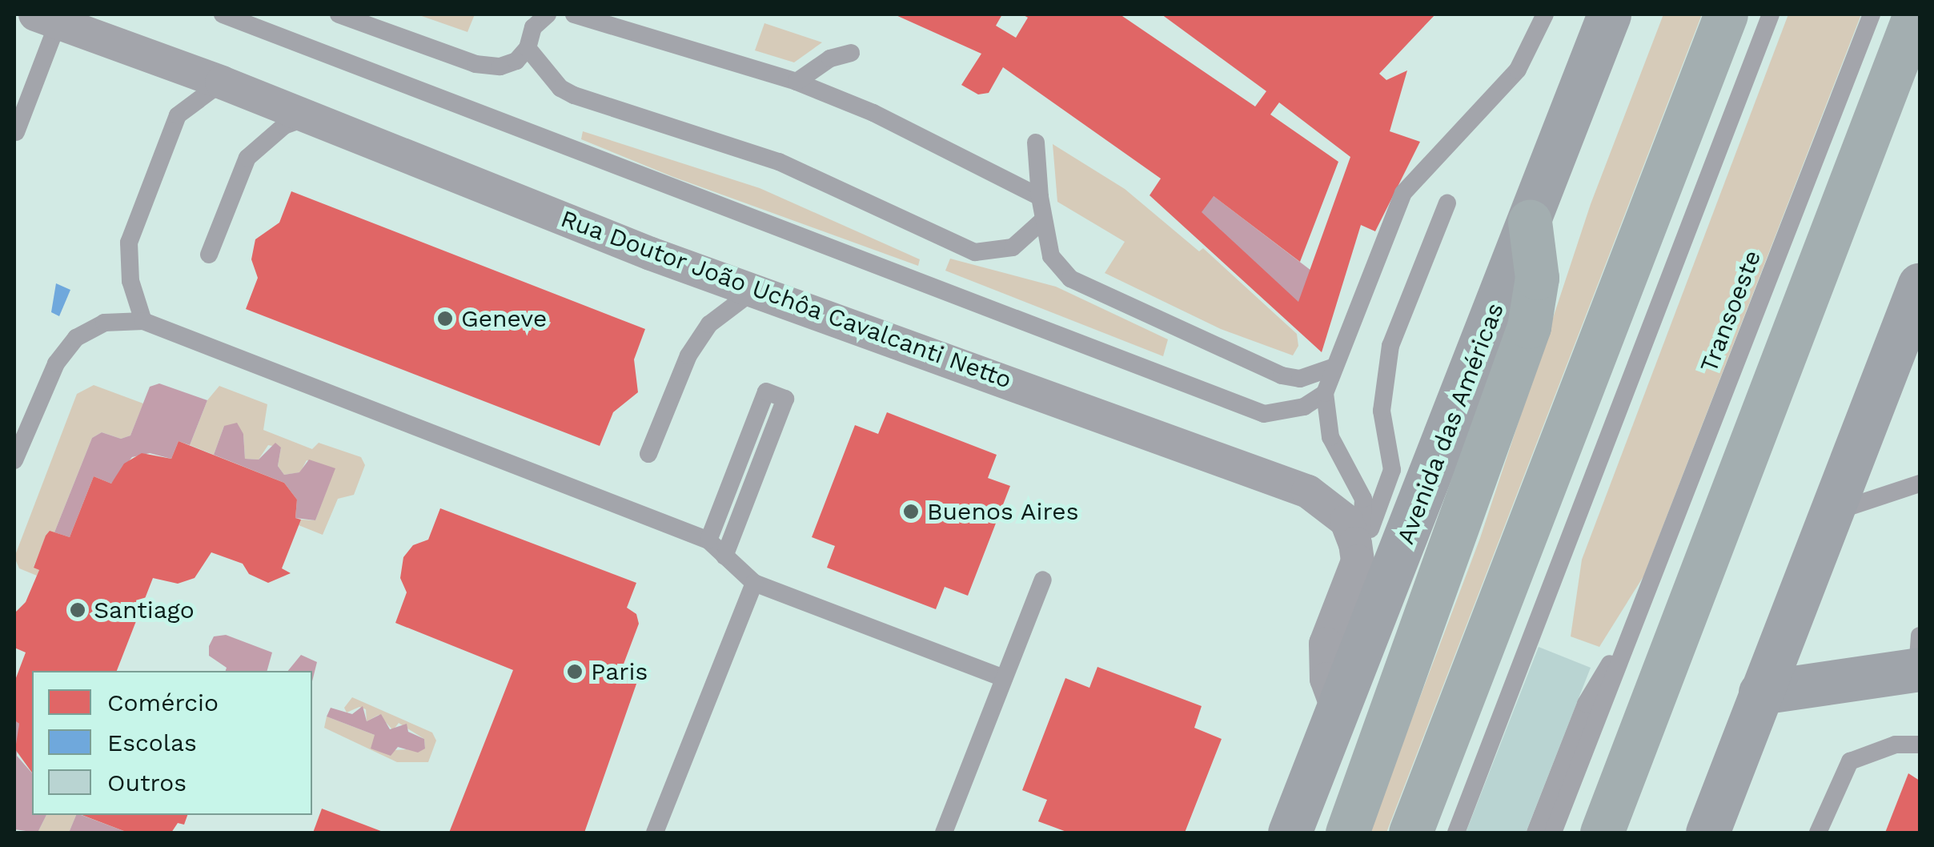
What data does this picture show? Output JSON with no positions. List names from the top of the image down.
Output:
{
  "streets": {
    "main road": ["Avenida das Américas"],
    "street": ["Rua Doutor João Uchôa Cavalcanti Netto"],
    "lane": ["Transoeste"]
  },
  "places": [
    "Geneve",
    "Buenos Aires",
    "Santiago",
    "Paris"
  ],
  "legend": ["Comércio", "Escolas", "Outros"]
}
